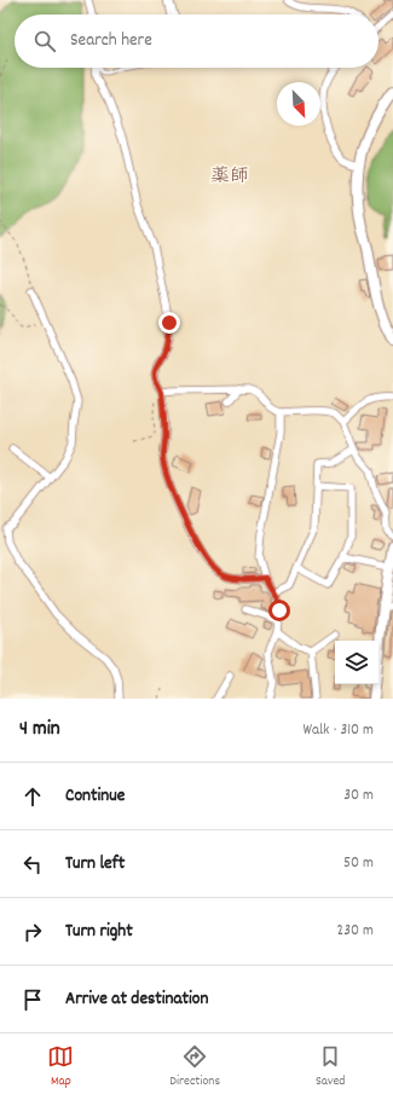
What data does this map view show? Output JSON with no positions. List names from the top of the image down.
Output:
{
  "districts": ["薬師"],
  "north": "bottom right",
  "page": {
    "search": "Search here",
    "heading": ["4 min", "Walk · 310 m"],
    "list": [
      ["Continue", "30 m"],
      ["Turn left", "50 m"],
      ["Turn right", "230 m"],
      "Arrive at destination"
    ],
    "nav": ["Map", "Directions", "Saved"]
  }
}
